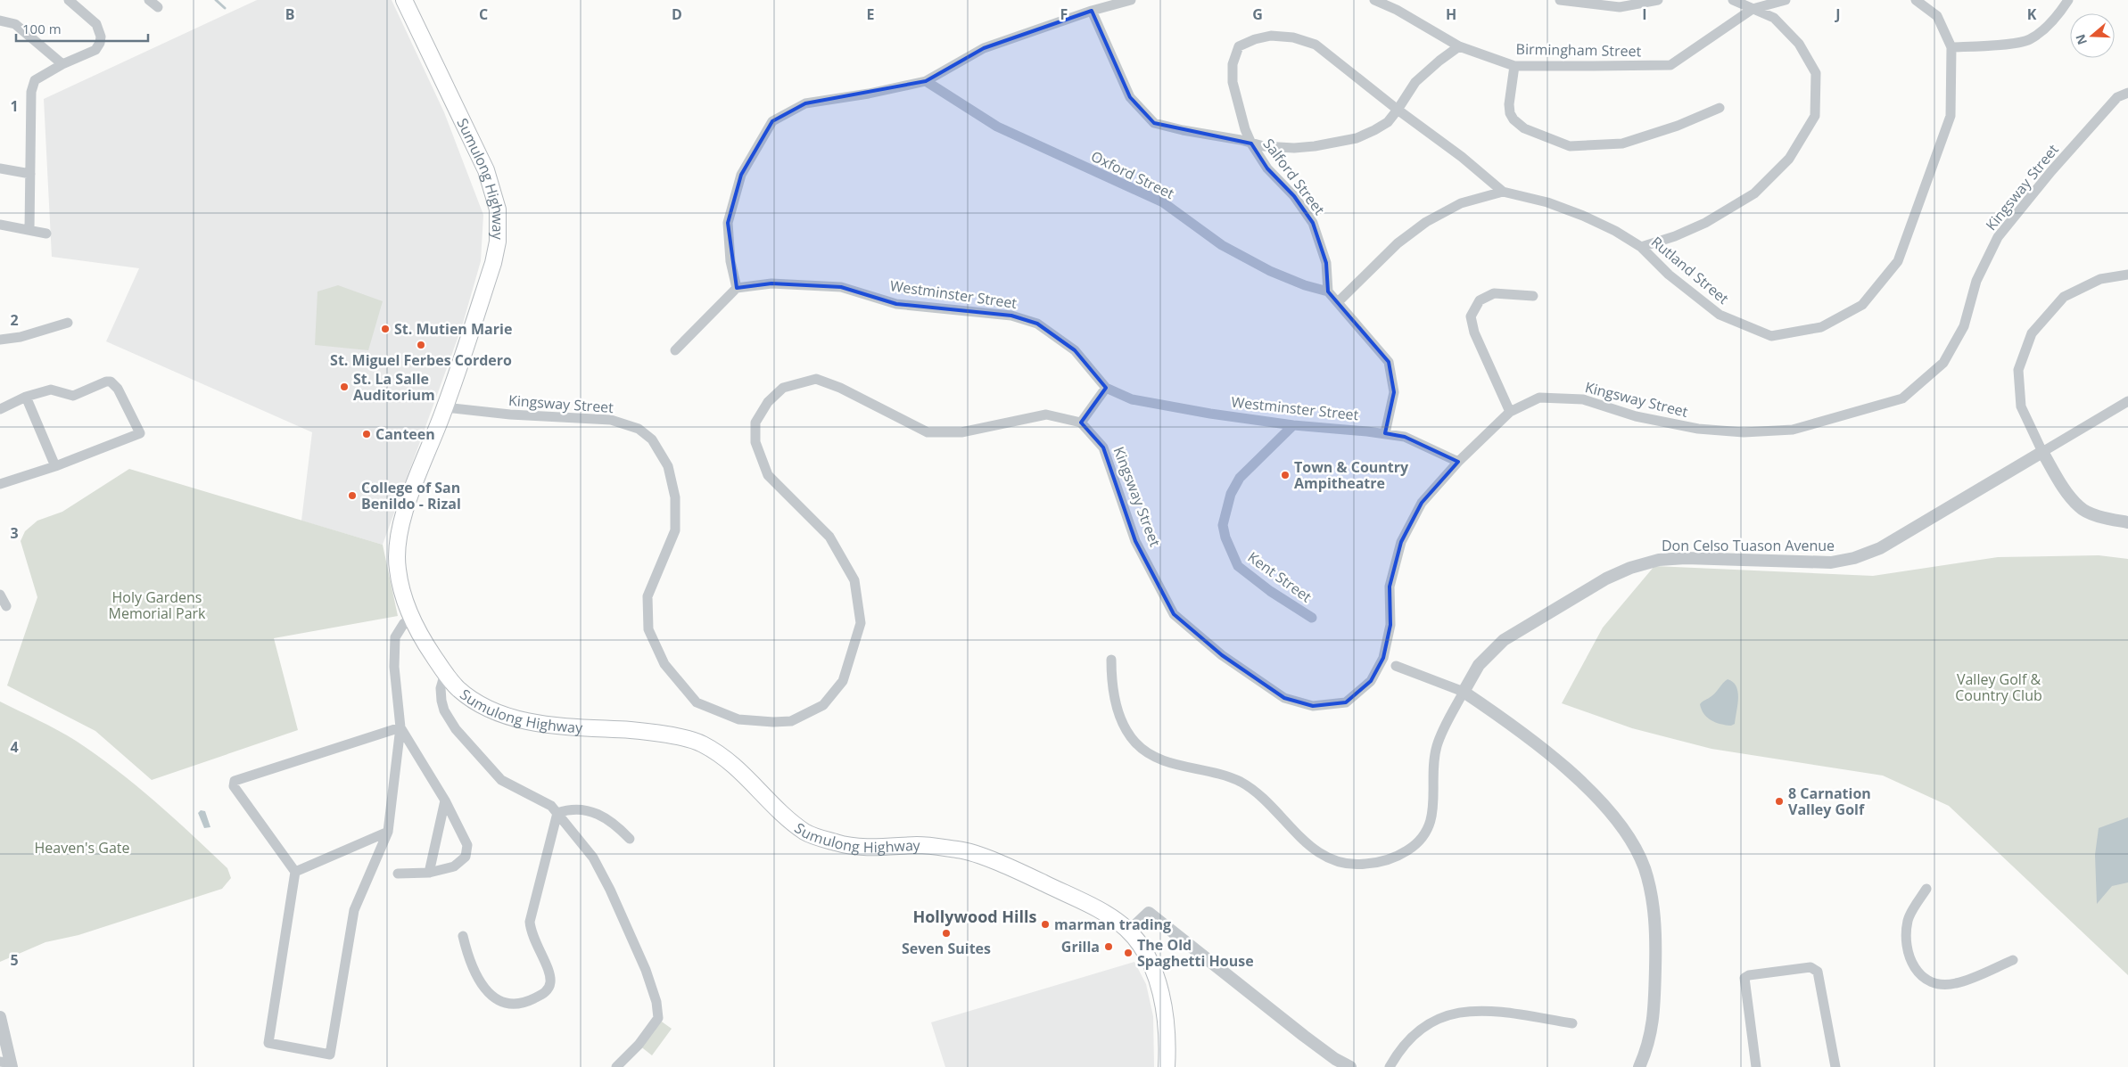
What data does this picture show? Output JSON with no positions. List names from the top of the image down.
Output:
{
  "streets": {
    "main road": ["Sumulong Highway"],
    "street": [
      "Birmingham Street",
      "Oxford Street",
      "Salford Street",
      "Kingsway Street",
      "Rutland Street",
      "Westminster Street",
      "Don Celso Tuason Avenue",
      "Kent Street"
    ]
  },
  "crossings": [
    ["Oxford Street", "Salford Street"],
    ["Salford Street", "Rutland Street"],
    ["Sumulong Highway", "Kingsway Street"],
    ["Kingsway Street", "Westminster Street"],
    ["Westminster Street", "Kent Street"]
  ],
  "districts": ["Hollywood Hills"],
  "parks": ["Holy Gardens Memorial Park", "Valley Golf & Country Club", "Heaven's Gate"],
  "places": [
    "St. Mutien Marie",
    "St. Miguel Ferbes Cordero",
    "St. La Salle Auditorium",
    "Canteen",
    "Town & Country Ampitheatre",
    "College of San Benildo - Rizal",
    "8 Carnation Valley Golf",
    "marman trading",
    "Seven Suites",
    "Grilla",
    "The Old Spaghetti House"
  ],
  "scale_bar": "100 m",
  "north": "left",
  "grid": {
    "columns": [
      "B",
      "C",
      "D",
      "E",
      "F",
      "G",
      "H",
      "I",
      "J",
      "K"
    ],
    "rows": [
      "1",
      "2",
      "3",
      "4",
      "5"
    ]
  }
}
